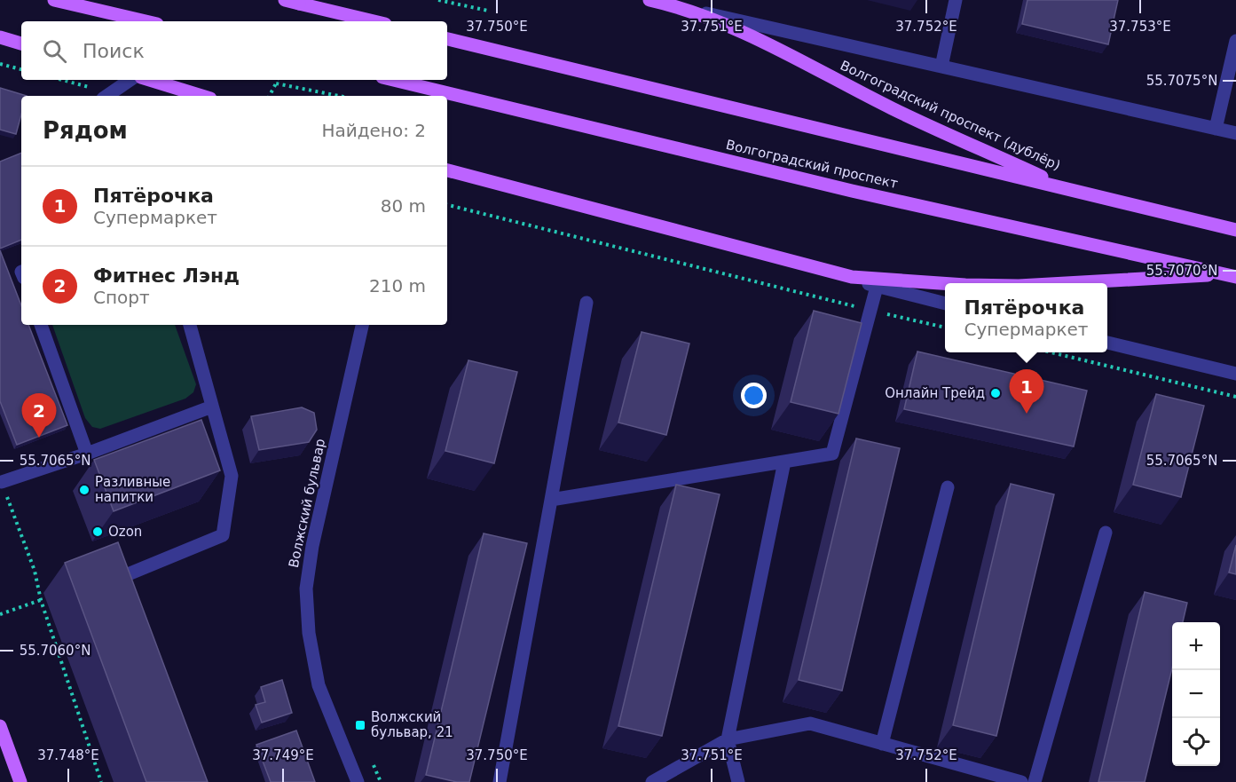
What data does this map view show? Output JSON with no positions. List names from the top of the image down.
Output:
{
  "streets": {
    "main road": ["Волгоградский проспект (дублёр)", "Волгоградский проспект"],
    "street": ["Волжский бульвар"]
  },
  "places": {
    "other": ["Онлайн Трейд", "Разливные напитки", "Ozon"],
    "transit": ["Волжский бульвар, 21"]
  },
  "page": {
    "search": "Поиск",
    "heading": ["Рядом", "Найдено: 2"],
    "list": [
      {
        "mark": "1",
        "name": "Пятёрочка",
        "note": "Супермаркет",
        "value": "80 m"
      },
      {
        "mark": "2",
        "name": "Фитнес Лэнд",
        "note": "Спорт",
        "value": "210 m"
      }
    ],
    "popup": ["Пятёрочка", "Супермаркет"],
    "pins": ["1", "2"],
    "map_buttons": ["+", "−"]
  },
  "coordinates": [
    "37.750°E",
    "37.751°E",
    "37.752°E",
    "37.753°E",
    "55.7075°N",
    "55.7070°N",
    "55.7065°N",
    "55.7060°N",
    "37.748°E",
    "37.749°E"
  ]
}
